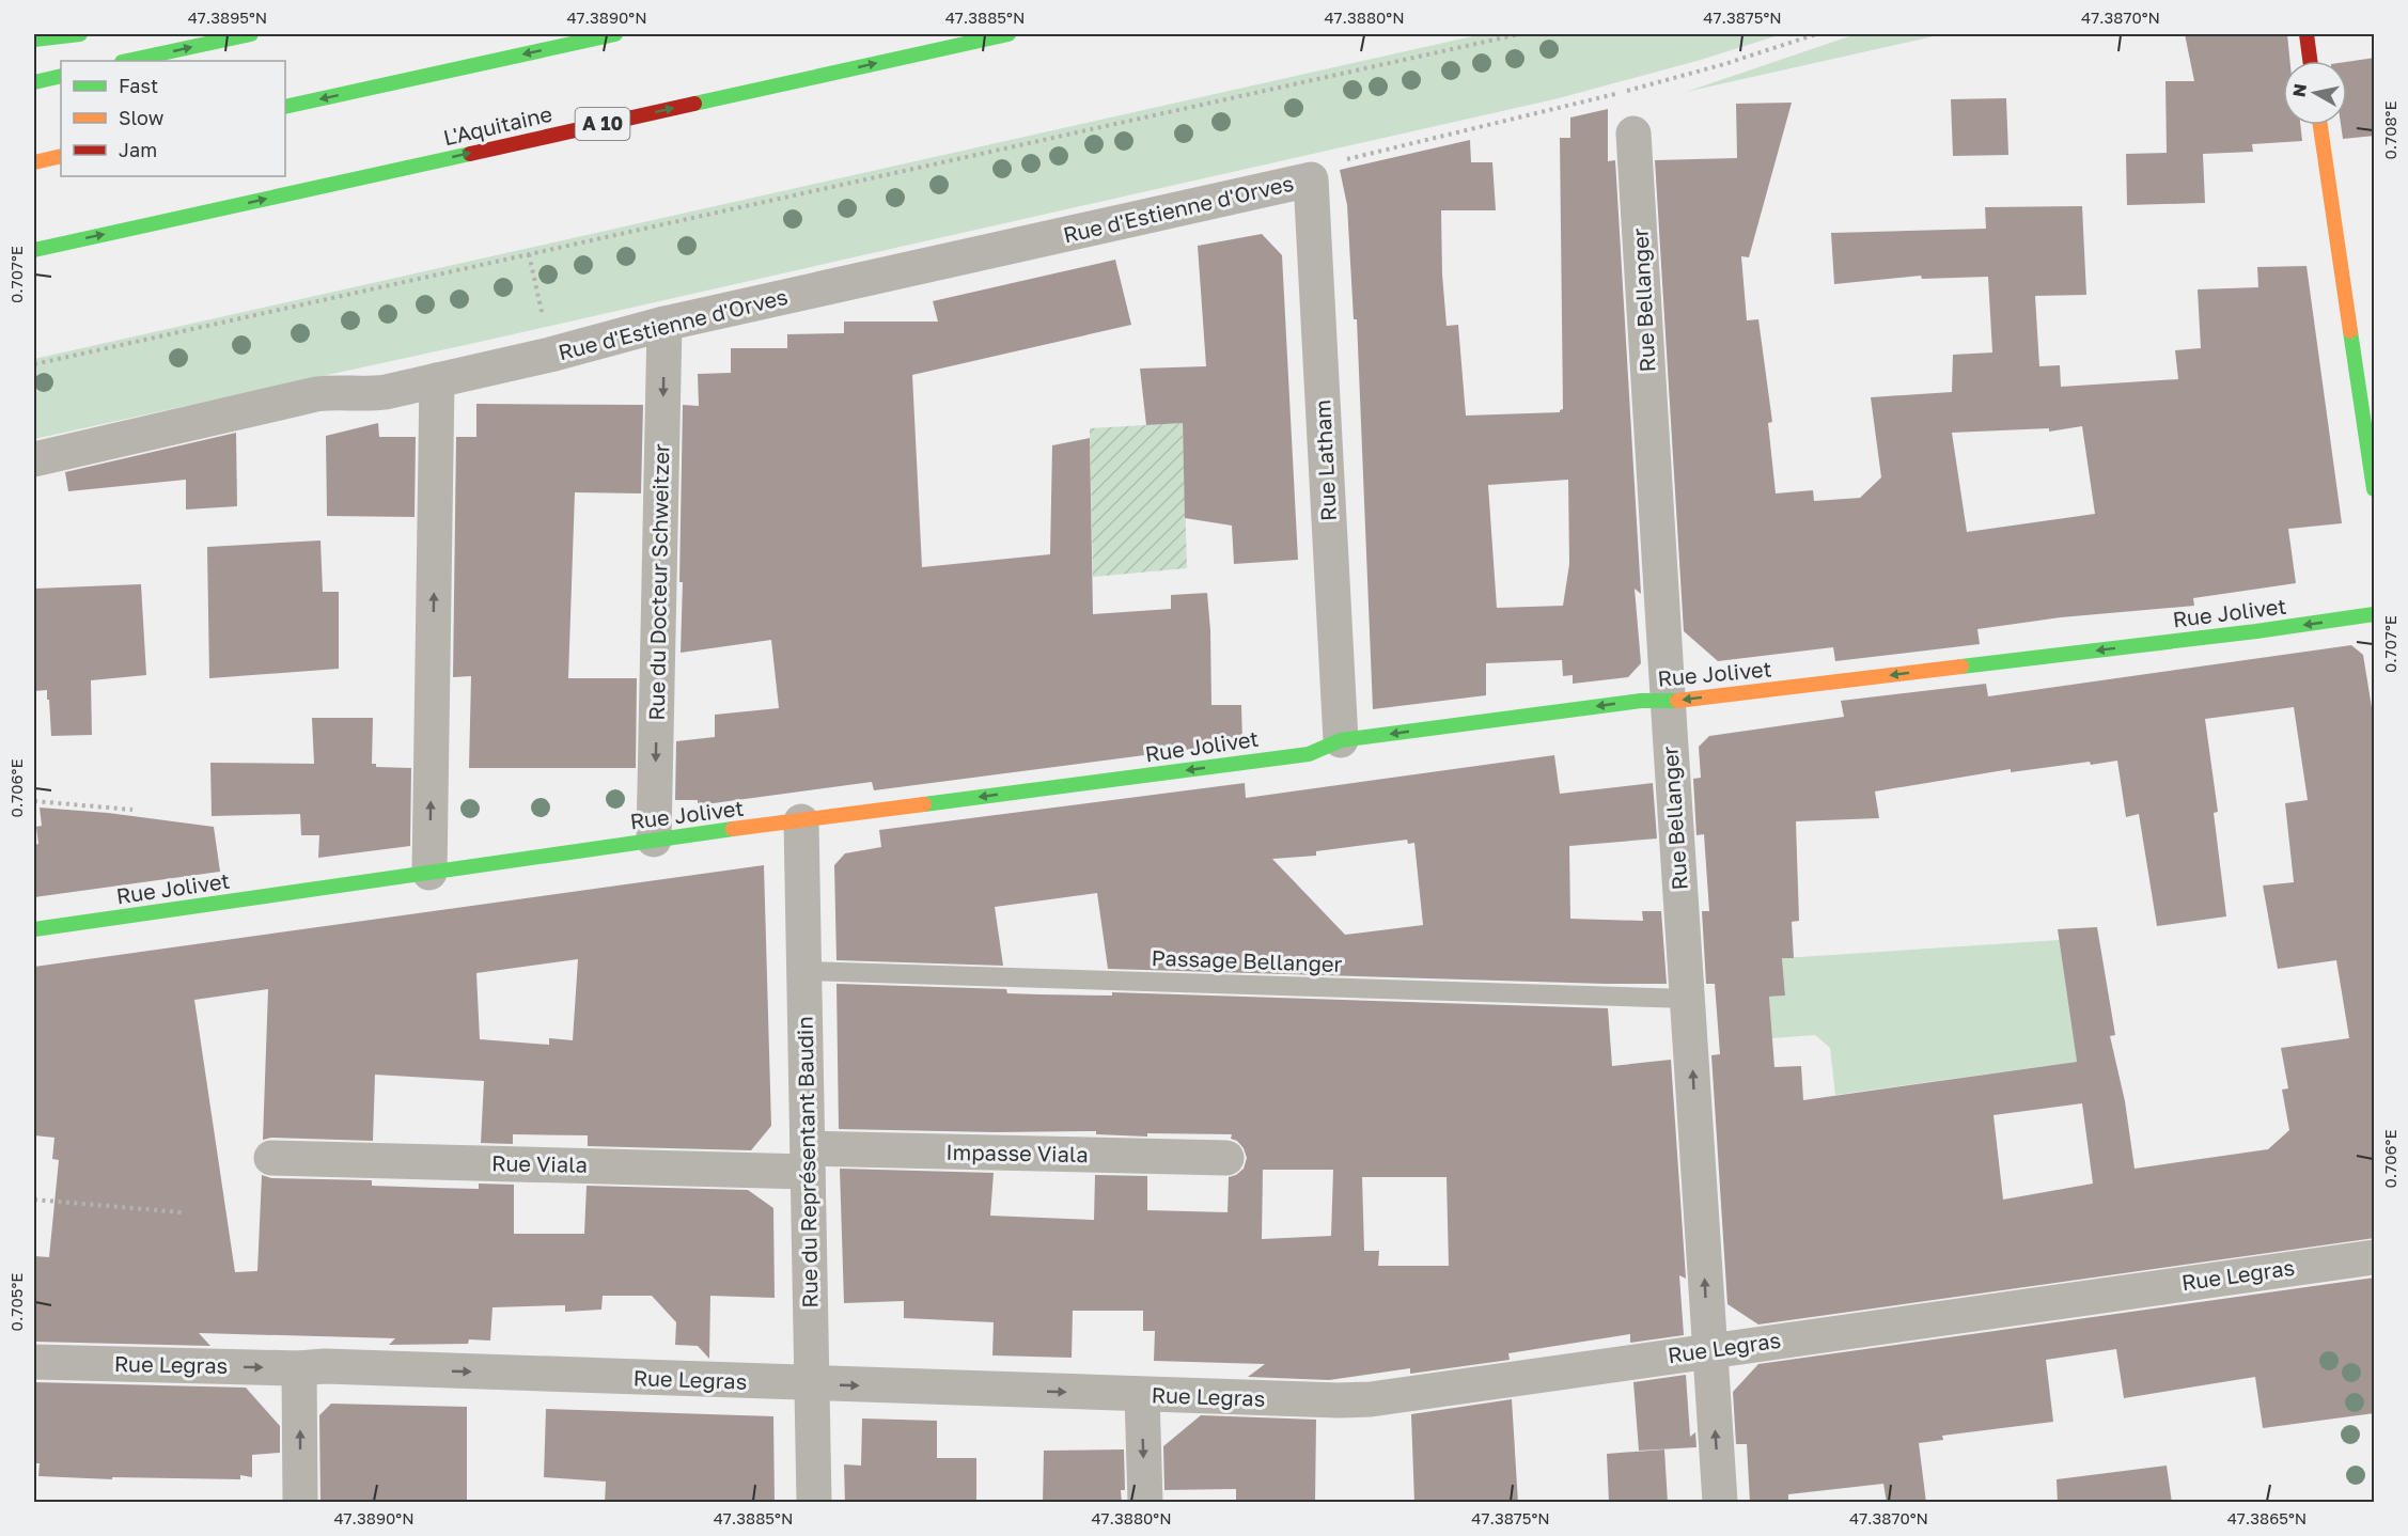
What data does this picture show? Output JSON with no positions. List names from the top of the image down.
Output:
{
  "streets": {
    "main road": ["A 10", "L'Aquitaine", "Rue Jolivet"],
    "street": [
      "Rue d'Estienne d'Orves",
      "Rue Bellanger",
      "Rue Latham",
      "Rue du Docteur Schweitzer",
      "Impasse Viala",
      "Rue du Représentant Baudin",
      "Rue Viala",
      "Rue Legras"
    ],
    "lane": ["Passage Bellanger"]
  },
  "crossings": [
    ["Rue d'Estienne d'Orves", "Rue Latham"],
    ["Rue d'Estienne d'Orves", "Rue du Docteur Schweitzer"],
    ["Rue Bellanger", "Rue Jolivet"],
    ["Rue Bellanger", "Passage Bellanger"],
    ["Rue Bellanger", "Rue Legras"],
    ["Rue Latham", "Rue Jolivet"],
    ["Rue du Docteur Schweitzer", "Rue Jolivet"],
    ["Rue Jolivet", "Rue du Représentant Baudin"],
    ["Passage Bellanger", "Rue du Représentant Baudin"],
    ["Impasse Viala", "Rue du Représentant Baudin"],
    ["Impasse Viala", "Rue Viala"],
    ["Rue du Représentant Baudin", "Rue Viala"],
    ["Rue du Représentant Baudin", "Rue Legras"]
  ],
  "one_way": ["Rue Bellanger", "Rue Jolivet", "Rue Legras"],
  "legend": ["Fast", "Slow", "Jam"],
  "north": "left",
  "coordinates": [
    "47.3895°N",
    "47.3890°N",
    "47.3885°N",
    "47.3880°N",
    "47.3875°N",
    "47.3870°N",
    "0.708°E",
    "0.707°E",
    "0.706°E",
    "0.705°E",
    "47.3865°N"
  ]
}
